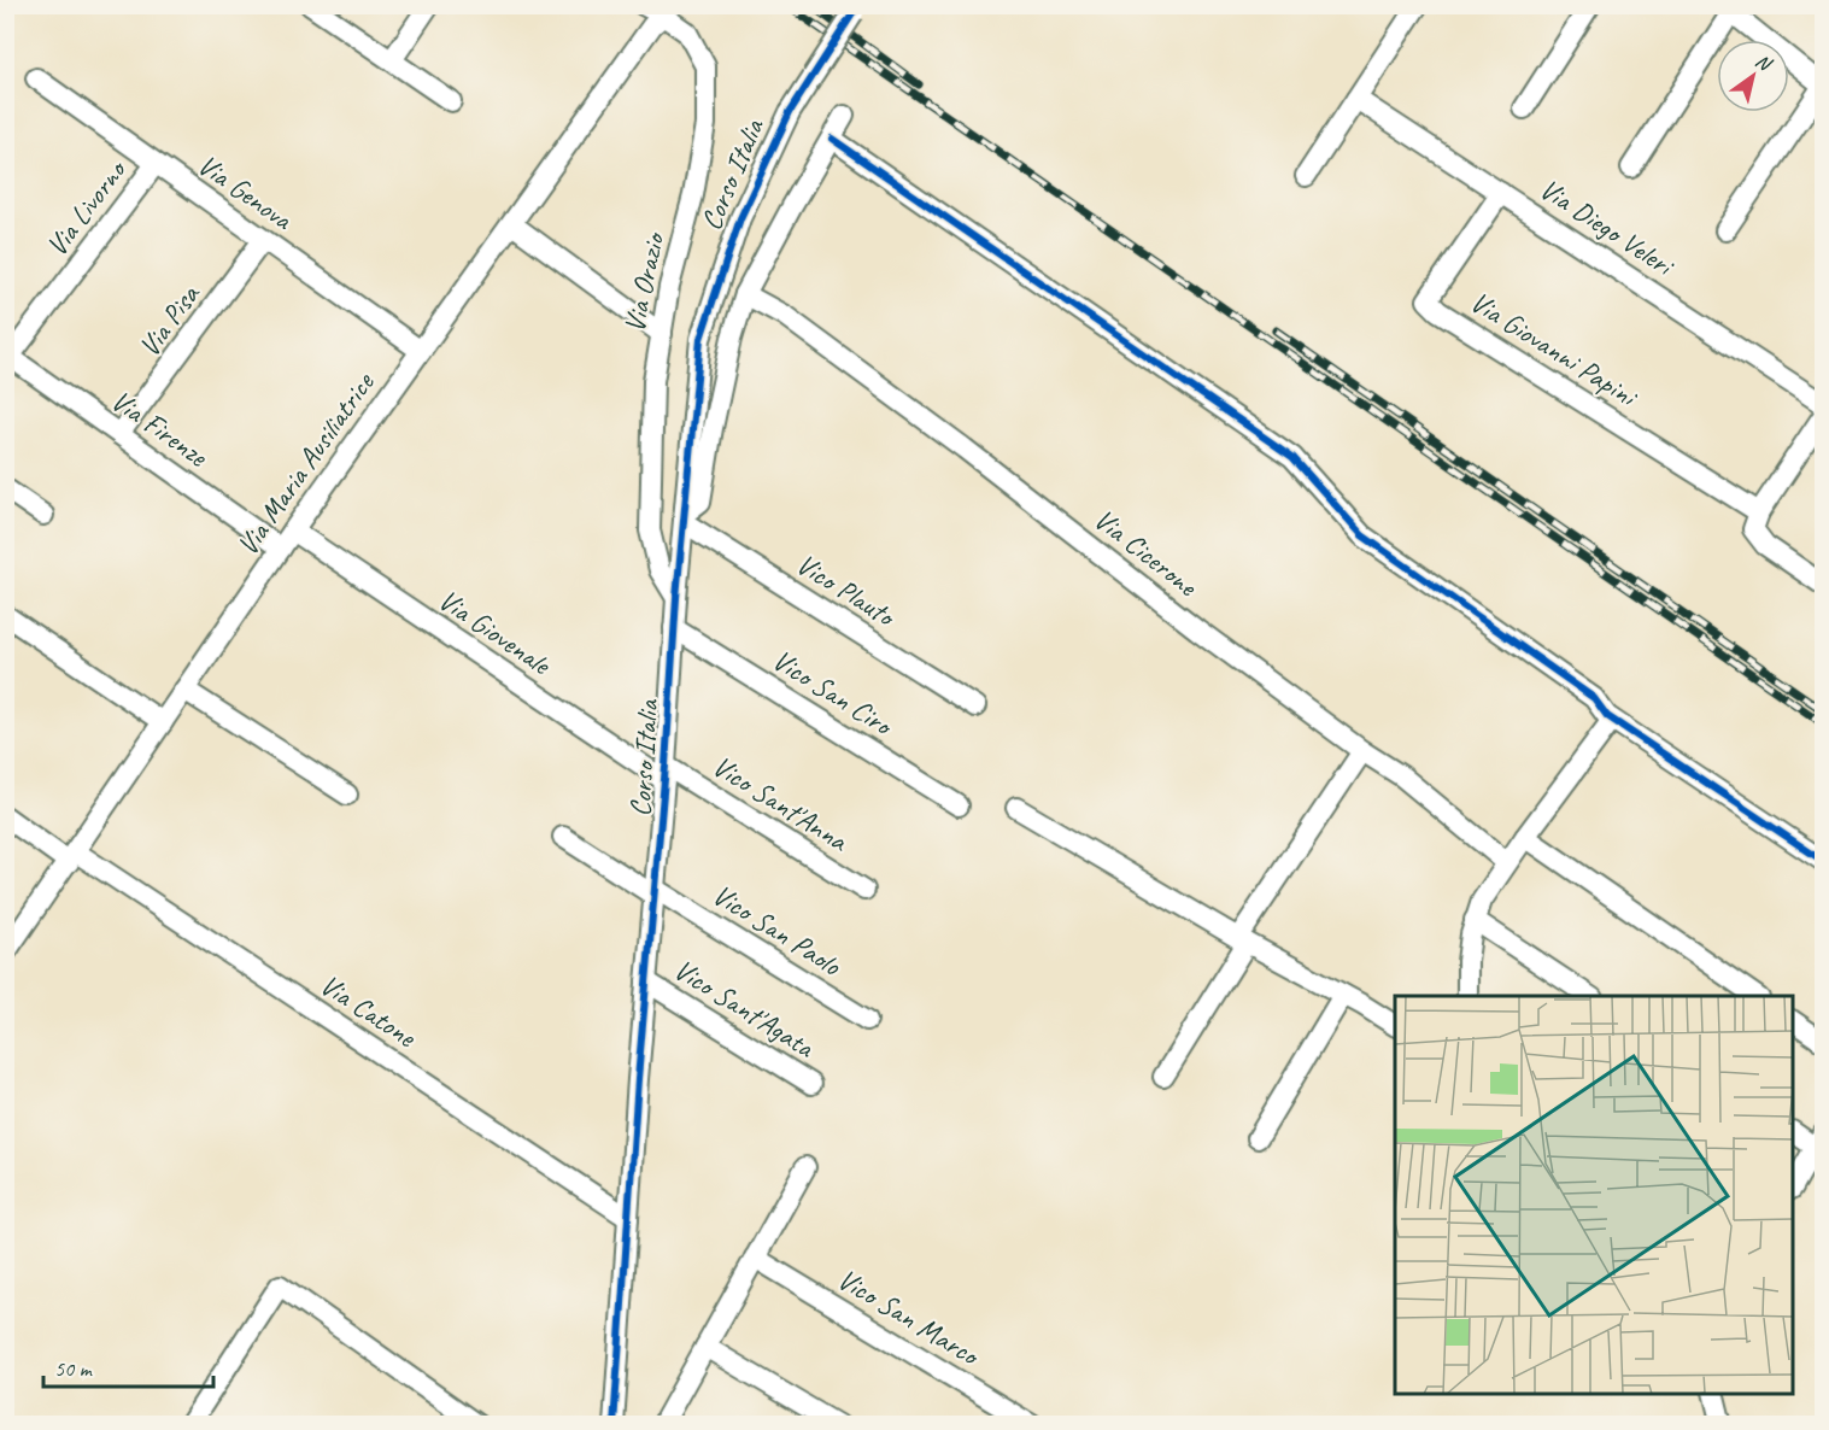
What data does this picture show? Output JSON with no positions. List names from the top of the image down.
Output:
{
  "streets": {
    "street": [
      "Corso Italia",
      "Via Genova",
      "Via Livorno",
      "Via Diego Veleri",
      "Via Orazio",
      "Via Pisa",
      "Via Giovanni Papini",
      "Via Firenze",
      "Via Maria Ausiliatrice",
      "Via Cicerone",
      "Vico Plauto",
      "Via Giovenale",
      "Vico San Ciro",
      "Vico Sant'Anna",
      "Vico San Paolo",
      "Vico Sant'Agata",
      "Via Catone",
      "Vico San Marco"
    ]
  },
  "crossings": [
    ["Corso Italia", "Via Orazio"],
    ["Corso Italia", "Vico Plauto"],
    ["Corso Italia", "Via Giovenale"],
    ["Corso Italia", "Vico San Ciro"],
    ["Corso Italia", "Vico Sant'Anna"],
    ["Corso Italia", "Vico San Paolo"],
    ["Corso Italia", "Vico Sant'Agata"],
    ["Corso Italia", "Via Catone"],
    ["Via Genova", "Via Livorno"],
    ["Via Genova", "Via Pisa"],
    ["Via Genova", "Via Maria Ausiliatrice"],
    ["Via Livorno", "Via Firenze"],
    ["Via Diego Veleri", "Via Giovanni Papini"],
    ["Via Orazio", "Via Maria Ausiliatrice"],
    ["Via Pisa", "Via Firenze"],
    ["Via Firenze", "Via Maria Ausiliatrice"],
    ["Via Maria Ausiliatrice", "Via Giovenale"],
    ["Via Maria Ausiliatrice", "Via Catone"],
    ["Via Giovenale", "Vico Sant'Anna"]
  ],
  "scale_bar": "50 m",
  "north": "top right"
}
